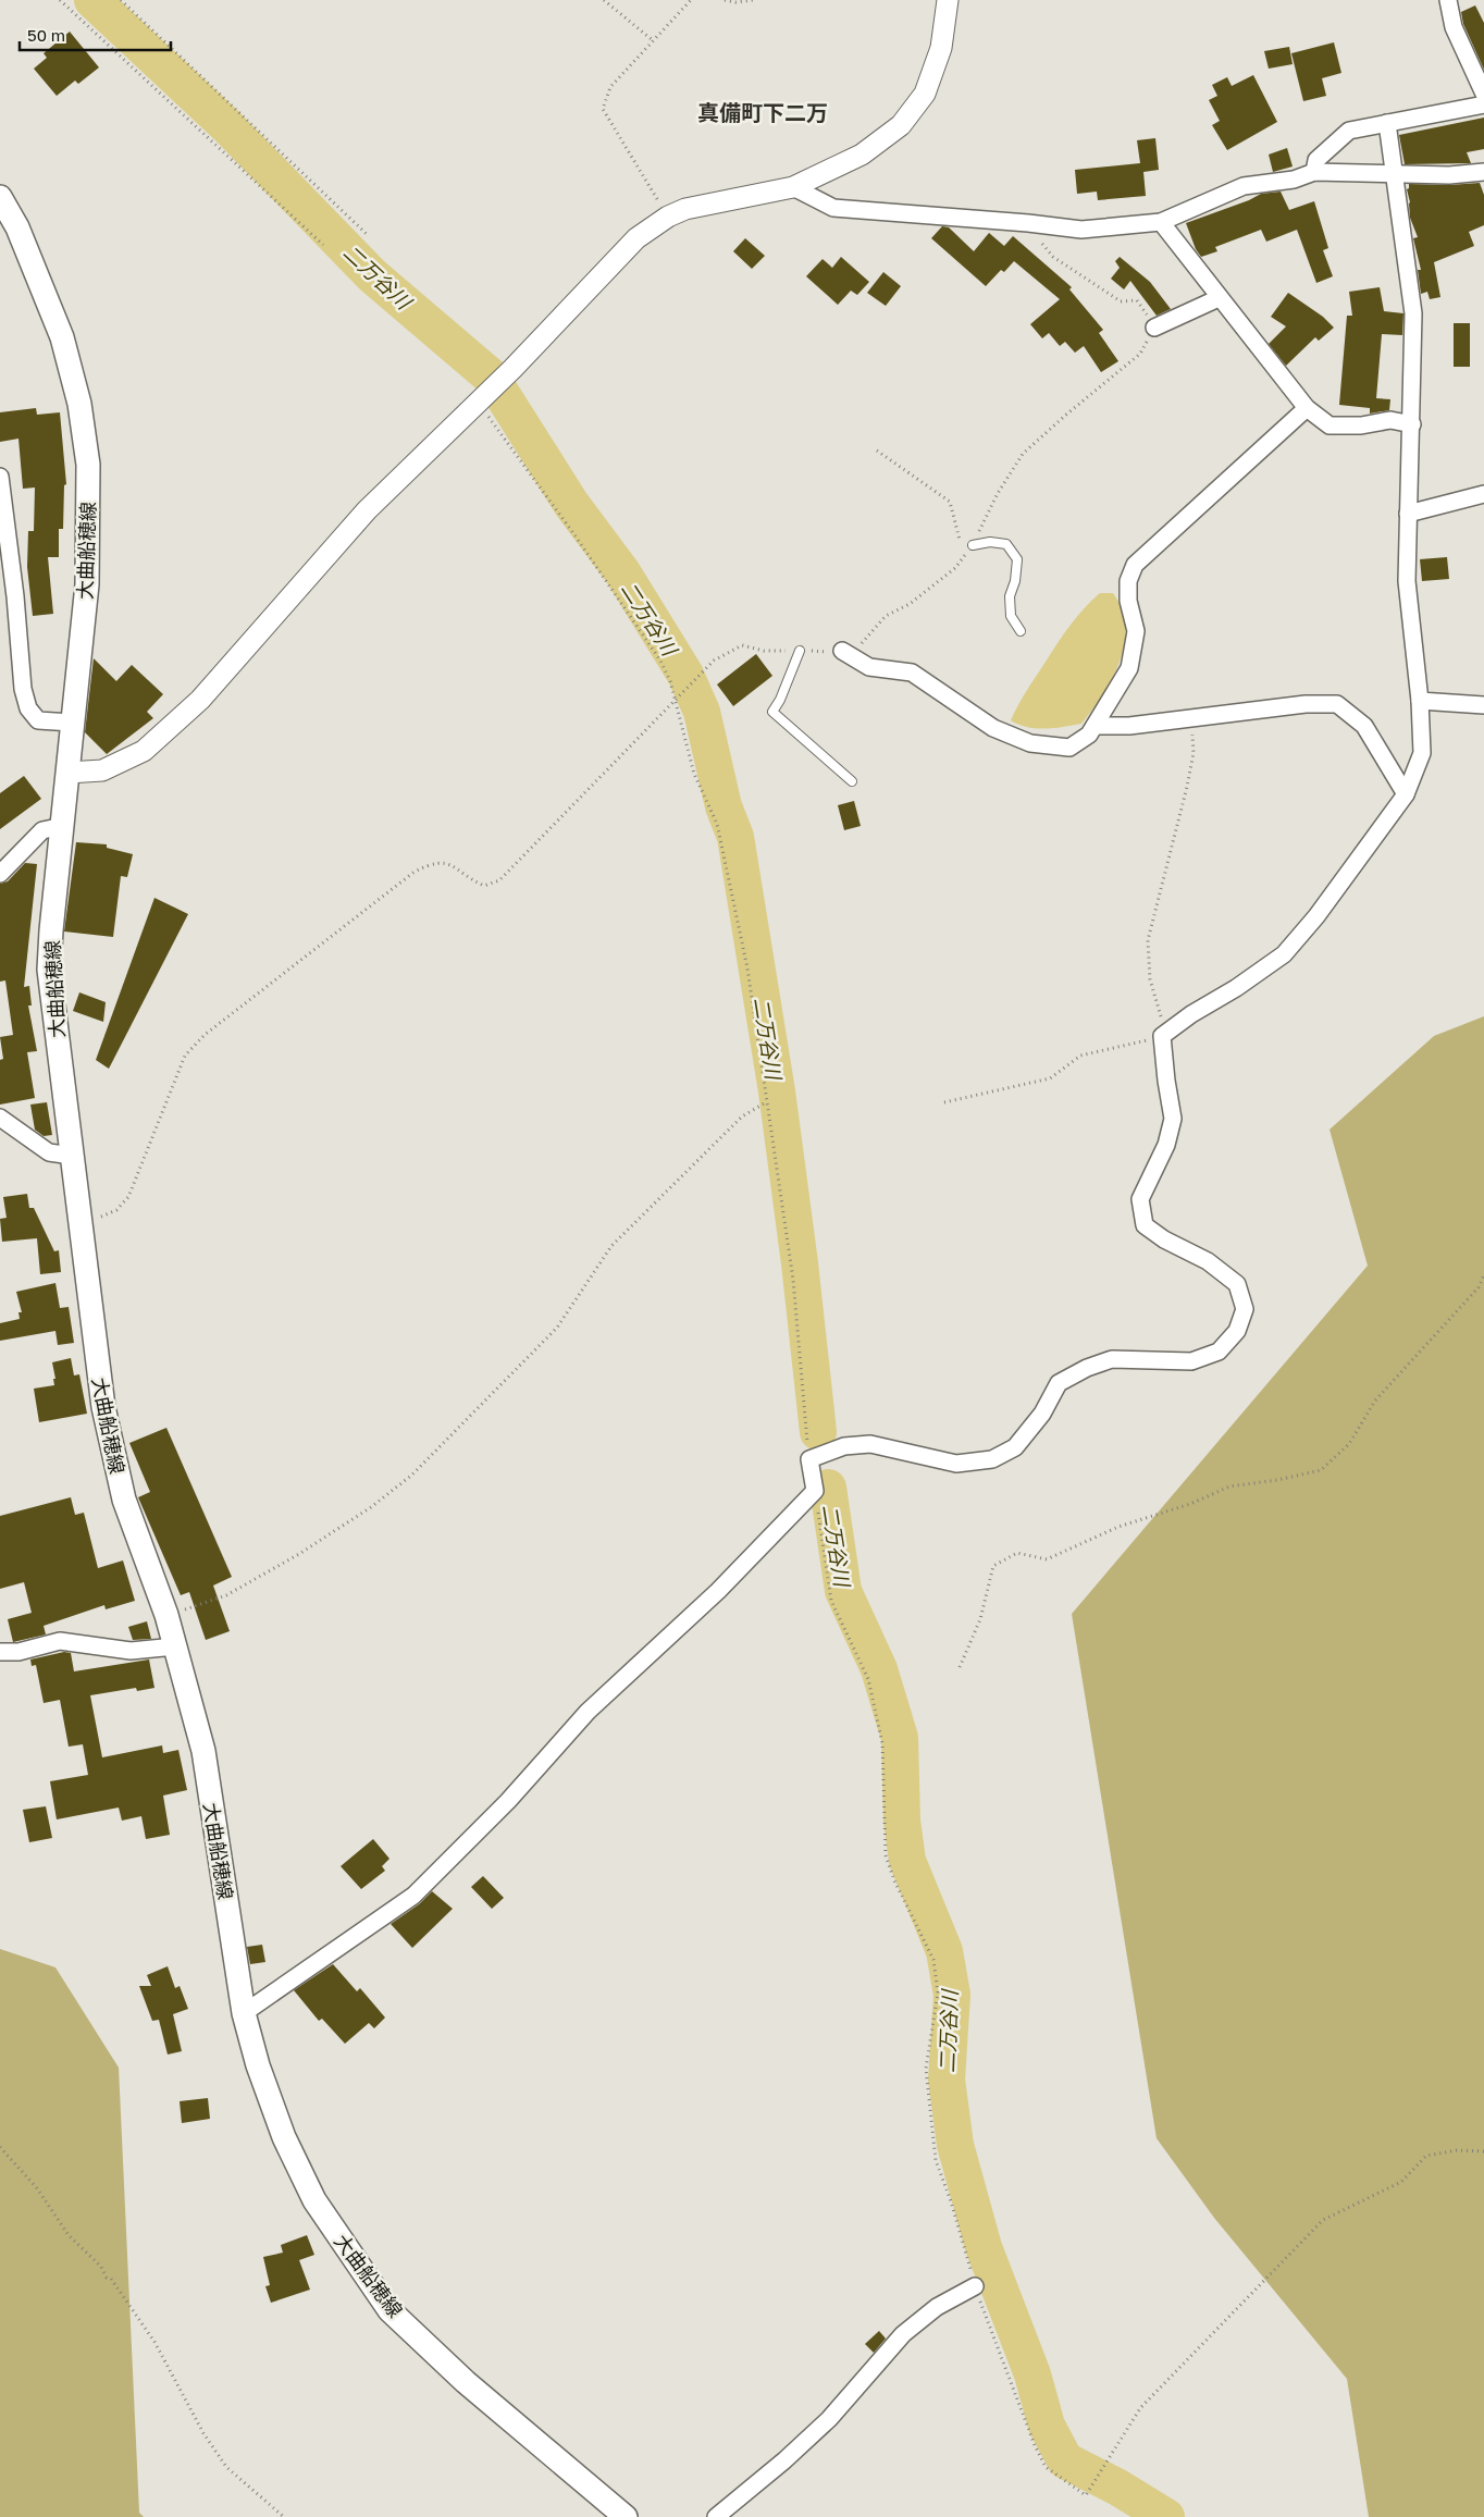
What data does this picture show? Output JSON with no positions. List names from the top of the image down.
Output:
{
  "streets": {
    "main road": ["大曲船穂線"]
  },
  "districts": ["真備町下二万"],
  "water": ["二万谷川"],
  "scale_bar": "50 m"
}
